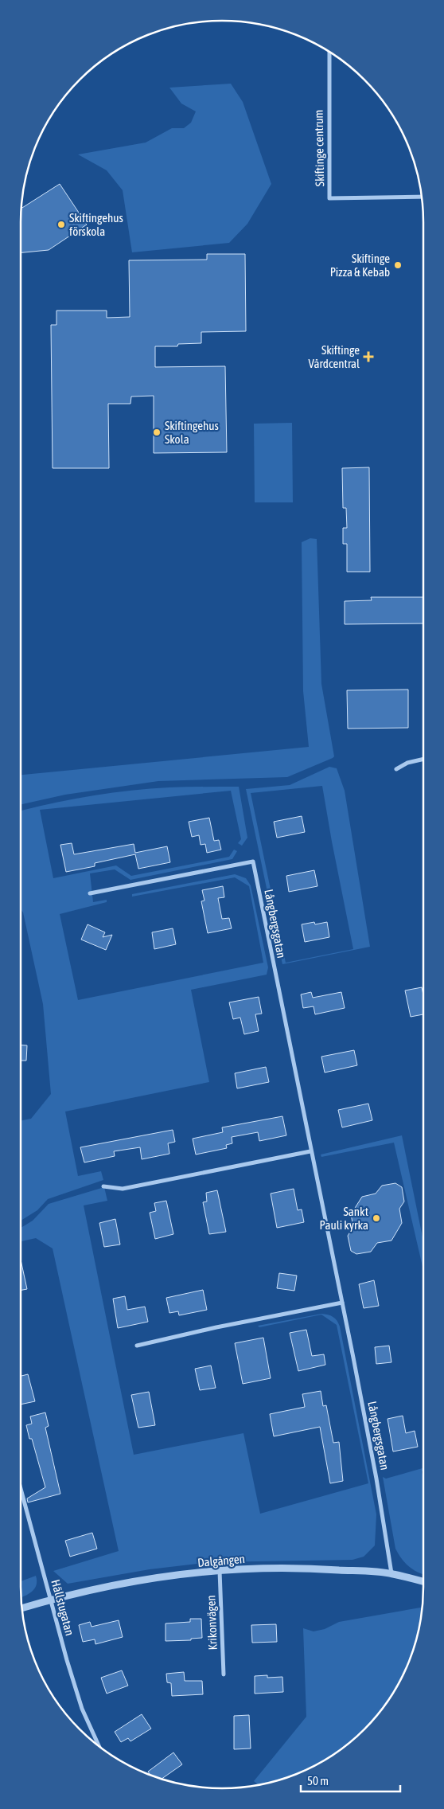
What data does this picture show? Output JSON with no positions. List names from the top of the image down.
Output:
{
  "streets": {
    "street": [
      "Skiftinge centrum",
      "Långbergsgatan",
      "Dalgången",
      "Hällstugatan",
      "Krikonvägen"
    ]
  },
  "crossings": [
    ["Långbergsgatan", "Dalgången"],
    ["Dalgången", "Hällstugatan"],
    ["Dalgången", "Krikonvägen"]
  ],
  "places": {
    "other": [
      "Skiftingehus förskola",
      "Skiftinge Pizza & Kebab",
      "Skiftingehus Skola",
      "Sankt Pauli kyrka"
    ],
    "health": ["Skiftinge Vårdcentral"]
  },
  "scale_bar": "50 m"
}
